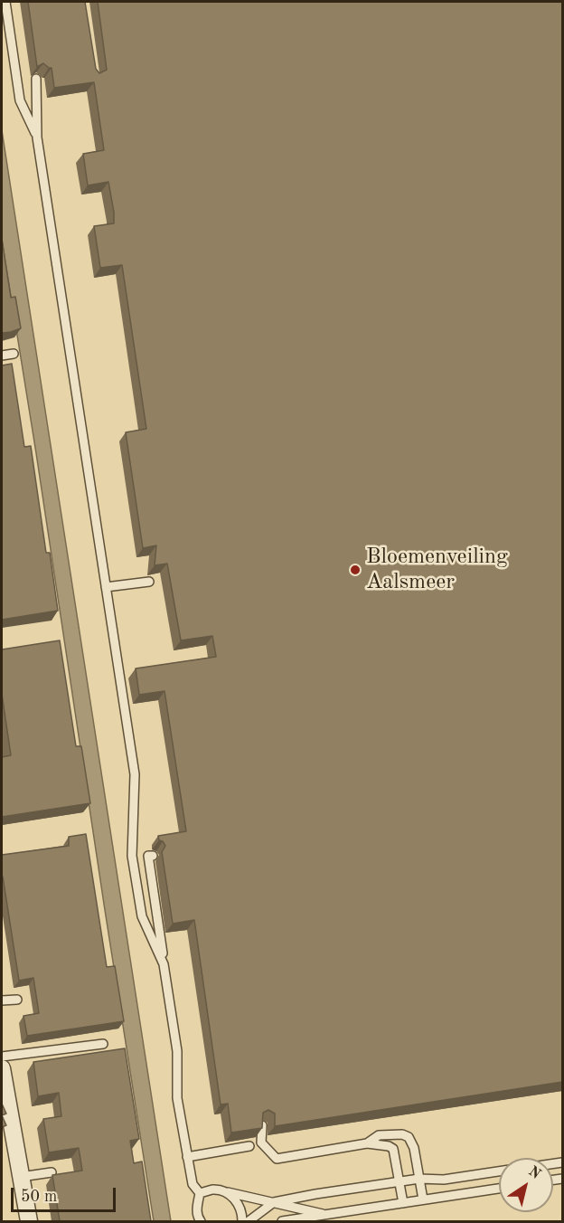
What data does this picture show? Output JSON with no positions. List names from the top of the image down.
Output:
{
  "places": ["Bloemenveiling Aalsmeer"],
  "scale_bar": "50 m",
  "north": "top right"
}
